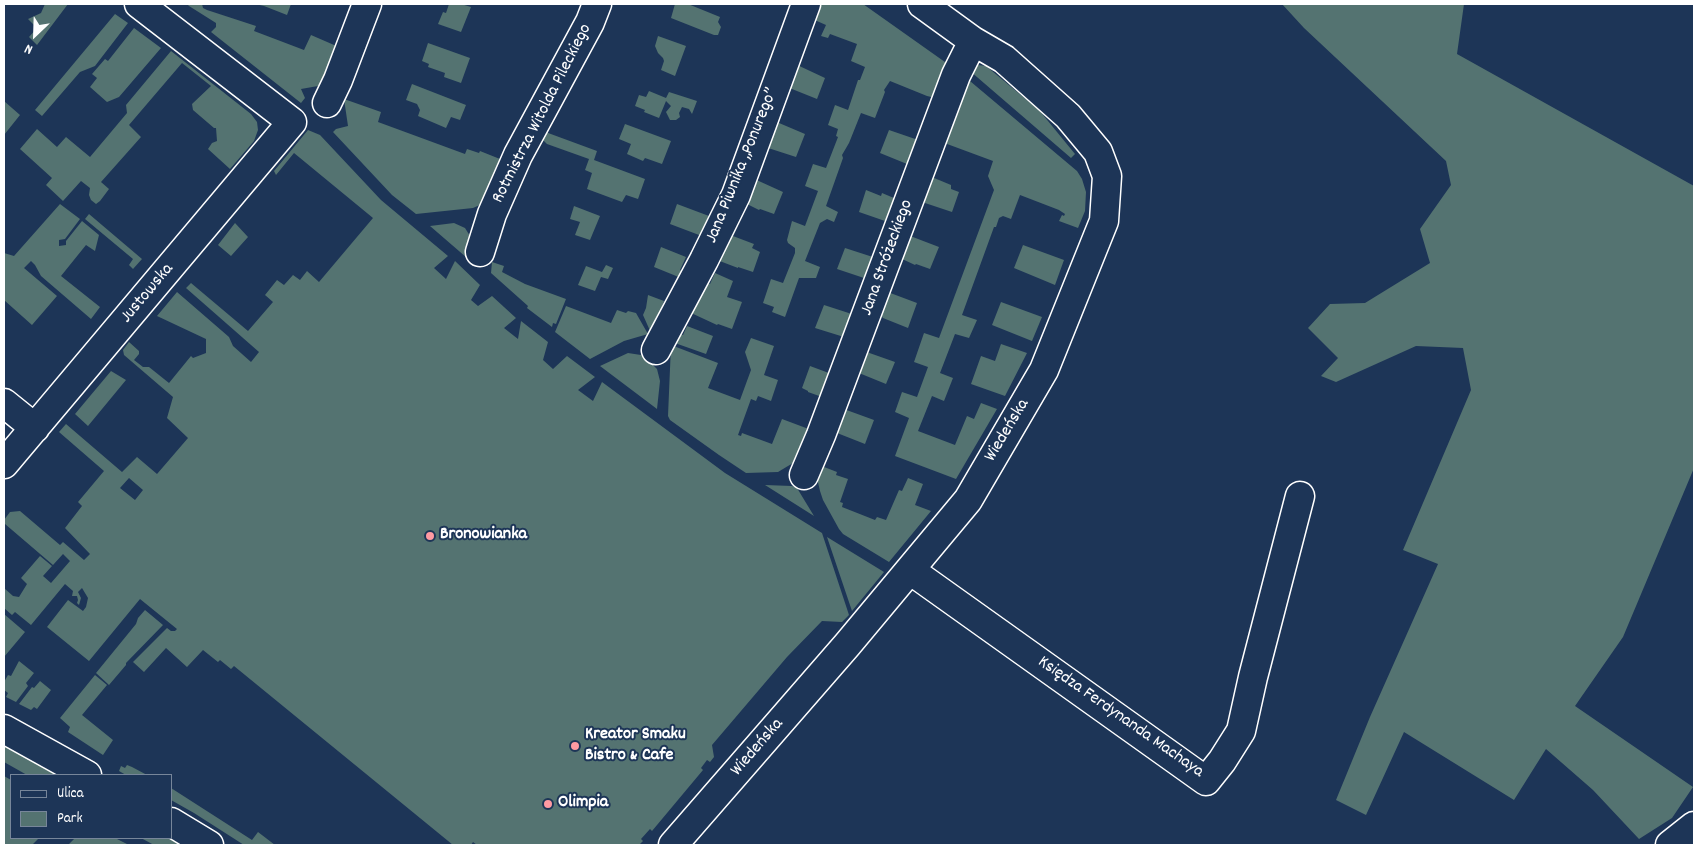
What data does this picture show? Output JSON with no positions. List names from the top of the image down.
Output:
{
  "streets": {
    "street": [
      "Rotmistrza Witolda Pileckiego",
      "Jana Piwnika „Ponurego”",
      "Jana Stróżeckiego",
      "Justowska",
      "Wiedeńska",
      "Księdza Ferdynanda Machaya"
    ]
  },
  "crossings": [
    ["Jana Stróżeckiego", "Wiedeńska"],
    ["Wiedeńska", "Księdza Ferdynanda Machaya"]
  ],
  "places": ["Bronowianka", "Kreator Smaku Bistro & Cafe", "Olimpia"],
  "legend": ["Ulica", "Park"],
  "north": "bottom left"
}
